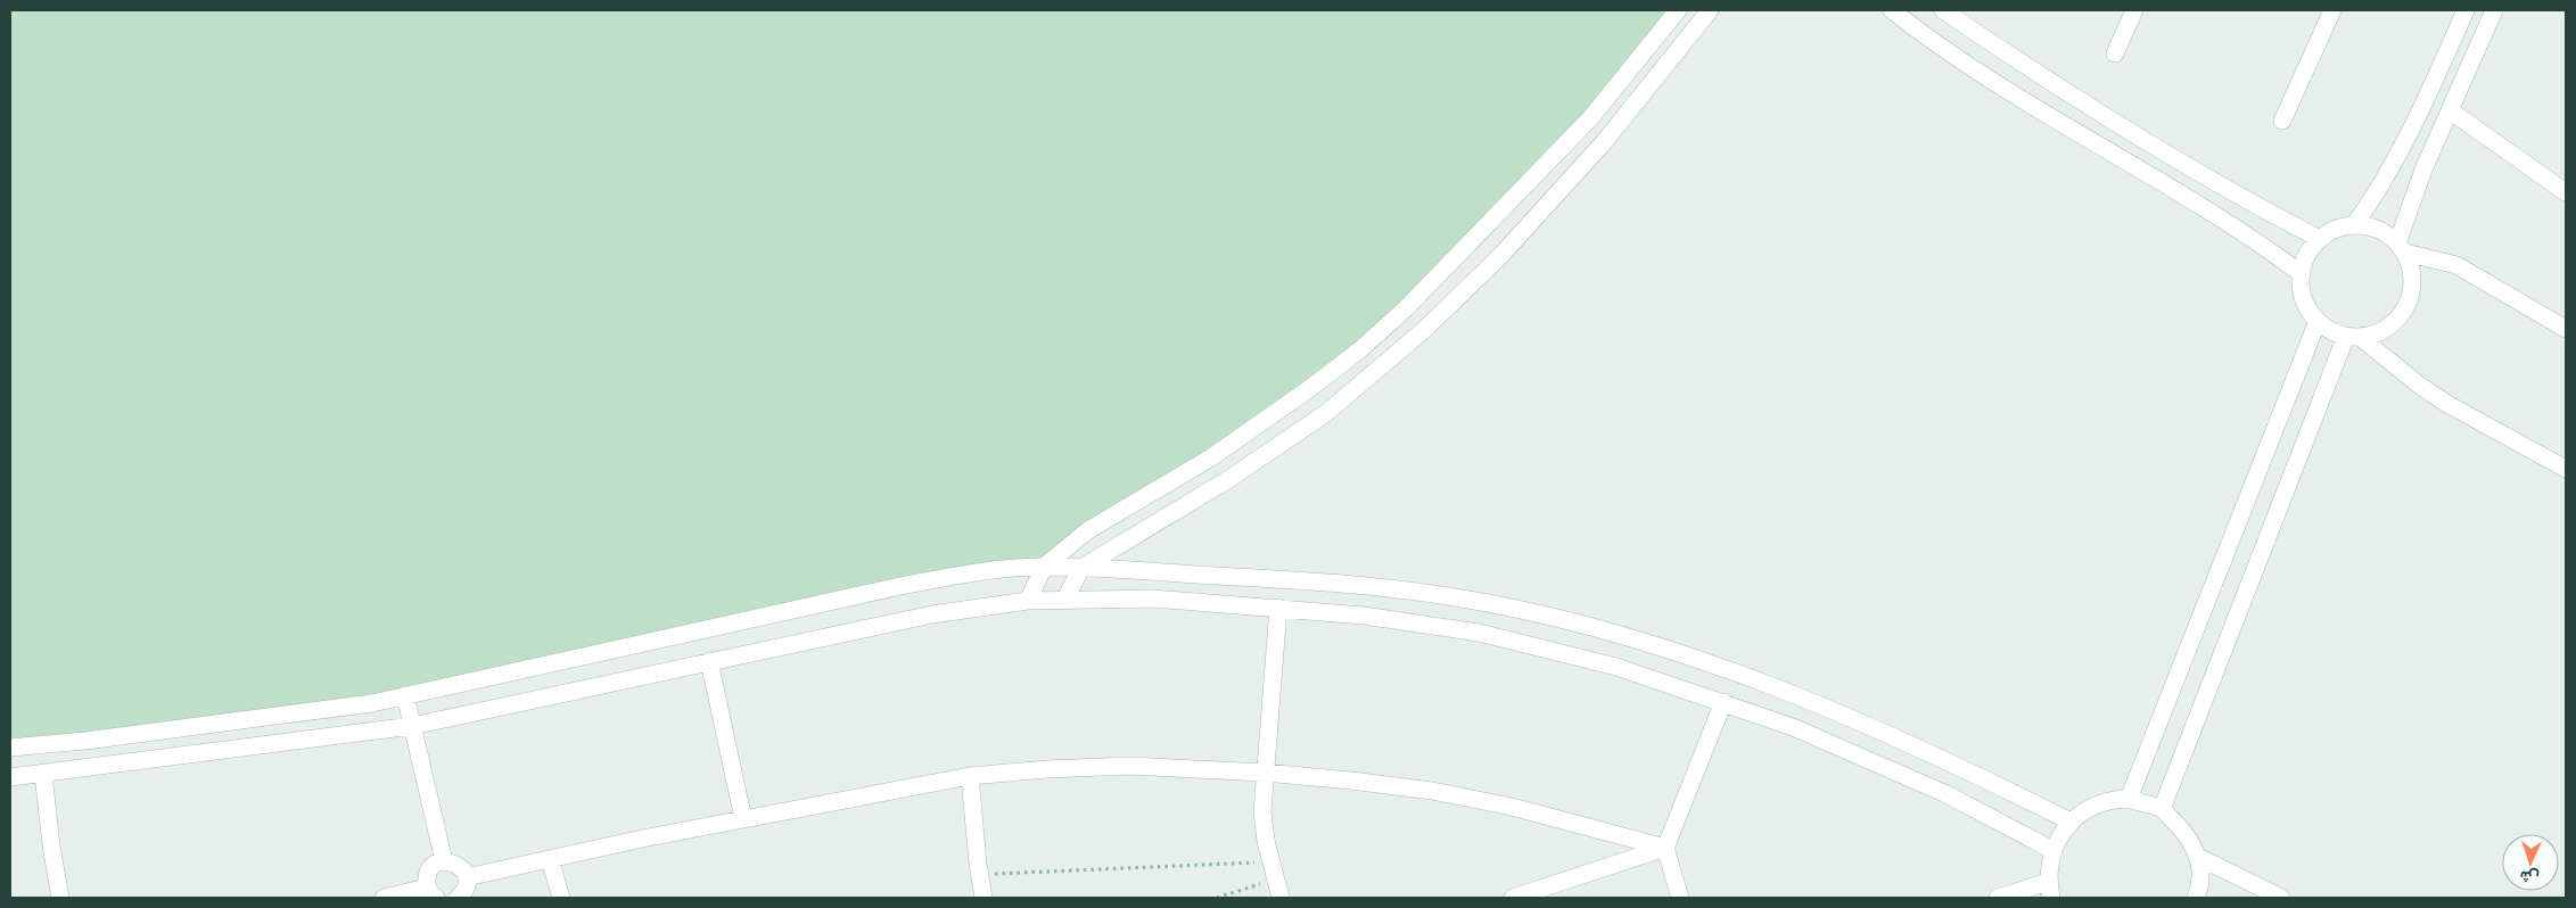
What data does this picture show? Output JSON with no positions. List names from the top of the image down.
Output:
{
  "north": "bottom"
}
